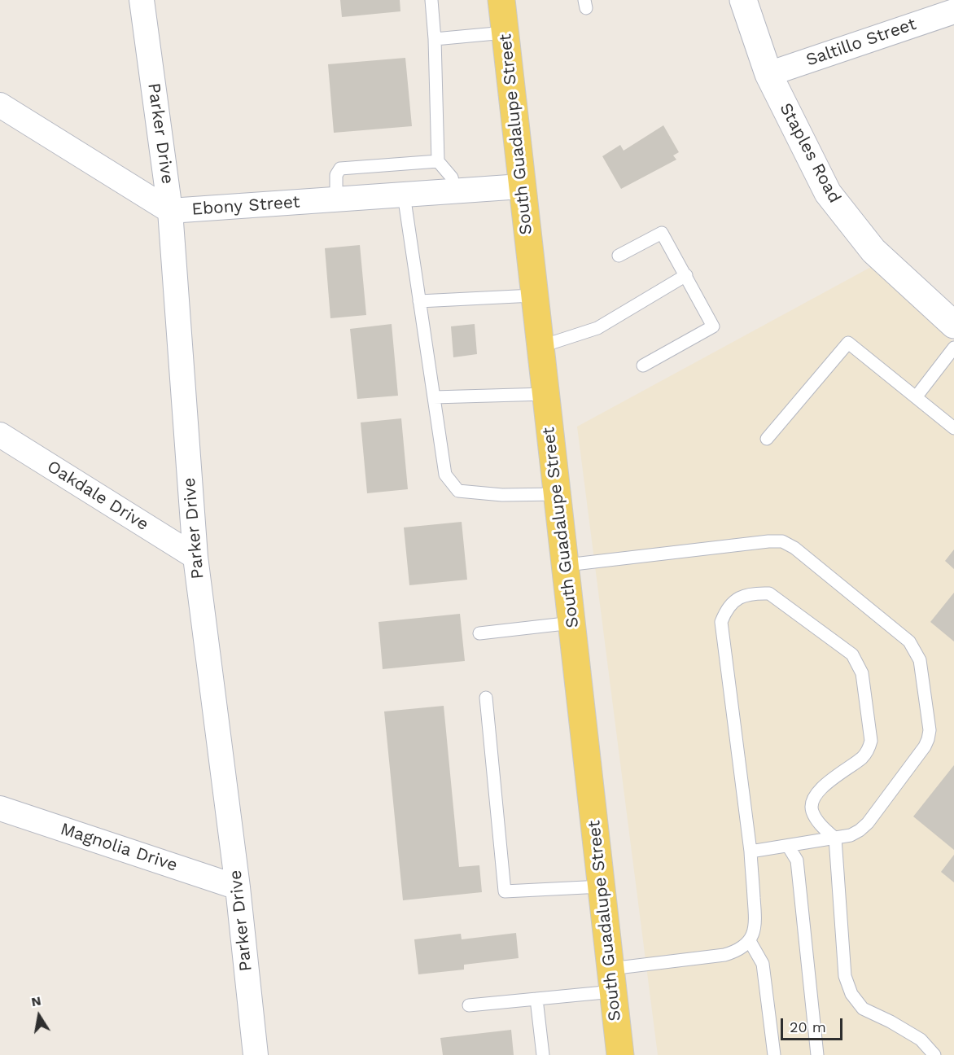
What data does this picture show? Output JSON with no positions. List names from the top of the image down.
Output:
{
  "streets": {
    "main road": ["South Guadalupe Street", "Staples Road"],
    "street": [
      "Saltillo Street",
      "Parker Drive",
      "Ebony Street",
      "Oakdale Drive",
      "Magnolia Drive"
    ]
  },
  "crossings": [
    ["Saltillo Street", "Staples Road"],
    ["Parker Drive", "Ebony Street"],
    ["Parker Drive", "Oakdale Drive"],
    ["Parker Drive", "Magnolia Drive"],
    ["South Guadalupe Street", "Ebony Street"]
  ],
  "scale_bar": "20 m",
  "north": "top"
}
